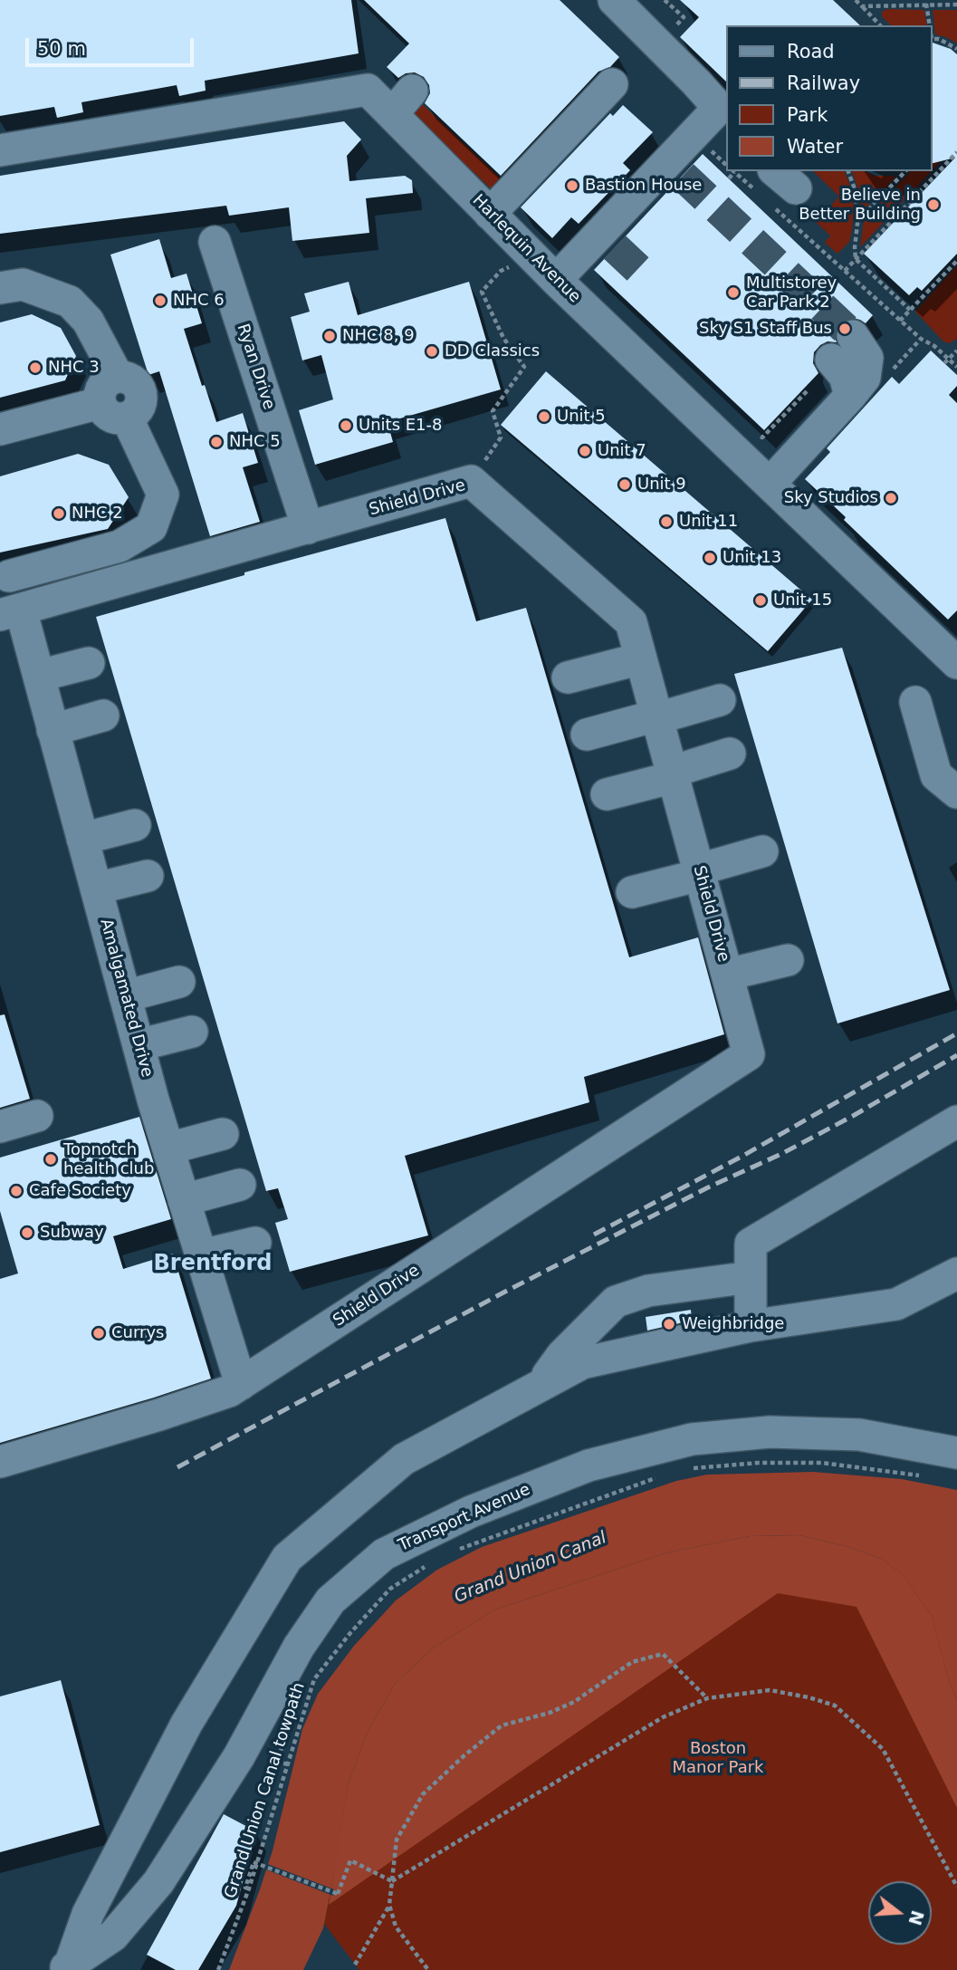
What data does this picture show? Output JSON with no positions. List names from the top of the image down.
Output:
{
  "streets": {
    "street": [
      "Harlequin Avenue",
      "Ryan Drive",
      "Shield Drive",
      "Amalgamated Drive",
      "Transport Avenue"
    ],
    "path": ["Grand Union Canal towpath"]
  },
  "crossings": [
    ["Ryan Drive", "Shield Drive"],
    ["Shield Drive", "Amalgamated Drive"]
  ],
  "districts": ["Brentford"],
  "water": ["Grand Union Canal"],
  "parks": ["Boston Manor Park"],
  "places": [
    "Bastion House",
    "Believe in Better Building",
    "Multistorey Car Park 2",
    "NHC 6",
    "Sky S1 Staff Bus",
    "NHC 8, 9",
    "DD Classics",
    "NHC 3",
    "Unit 5",
    "Units E1-8",
    "NHC 5",
    "Unit 7",
    "Unit 9",
    "Sky Studios",
    "NHC 2",
    "Unit 11",
    "Unit 13",
    "Unit 15",
    "Topnotch health club",
    "Cafe Society",
    "Subway",
    "Weighbridge",
    "Currys"
  ],
  "legend": [
    "Road",
    "Railway",
    "Park",
    "Water"
  ],
  "scale_bar": "50 m",
  "north": "right"
}
